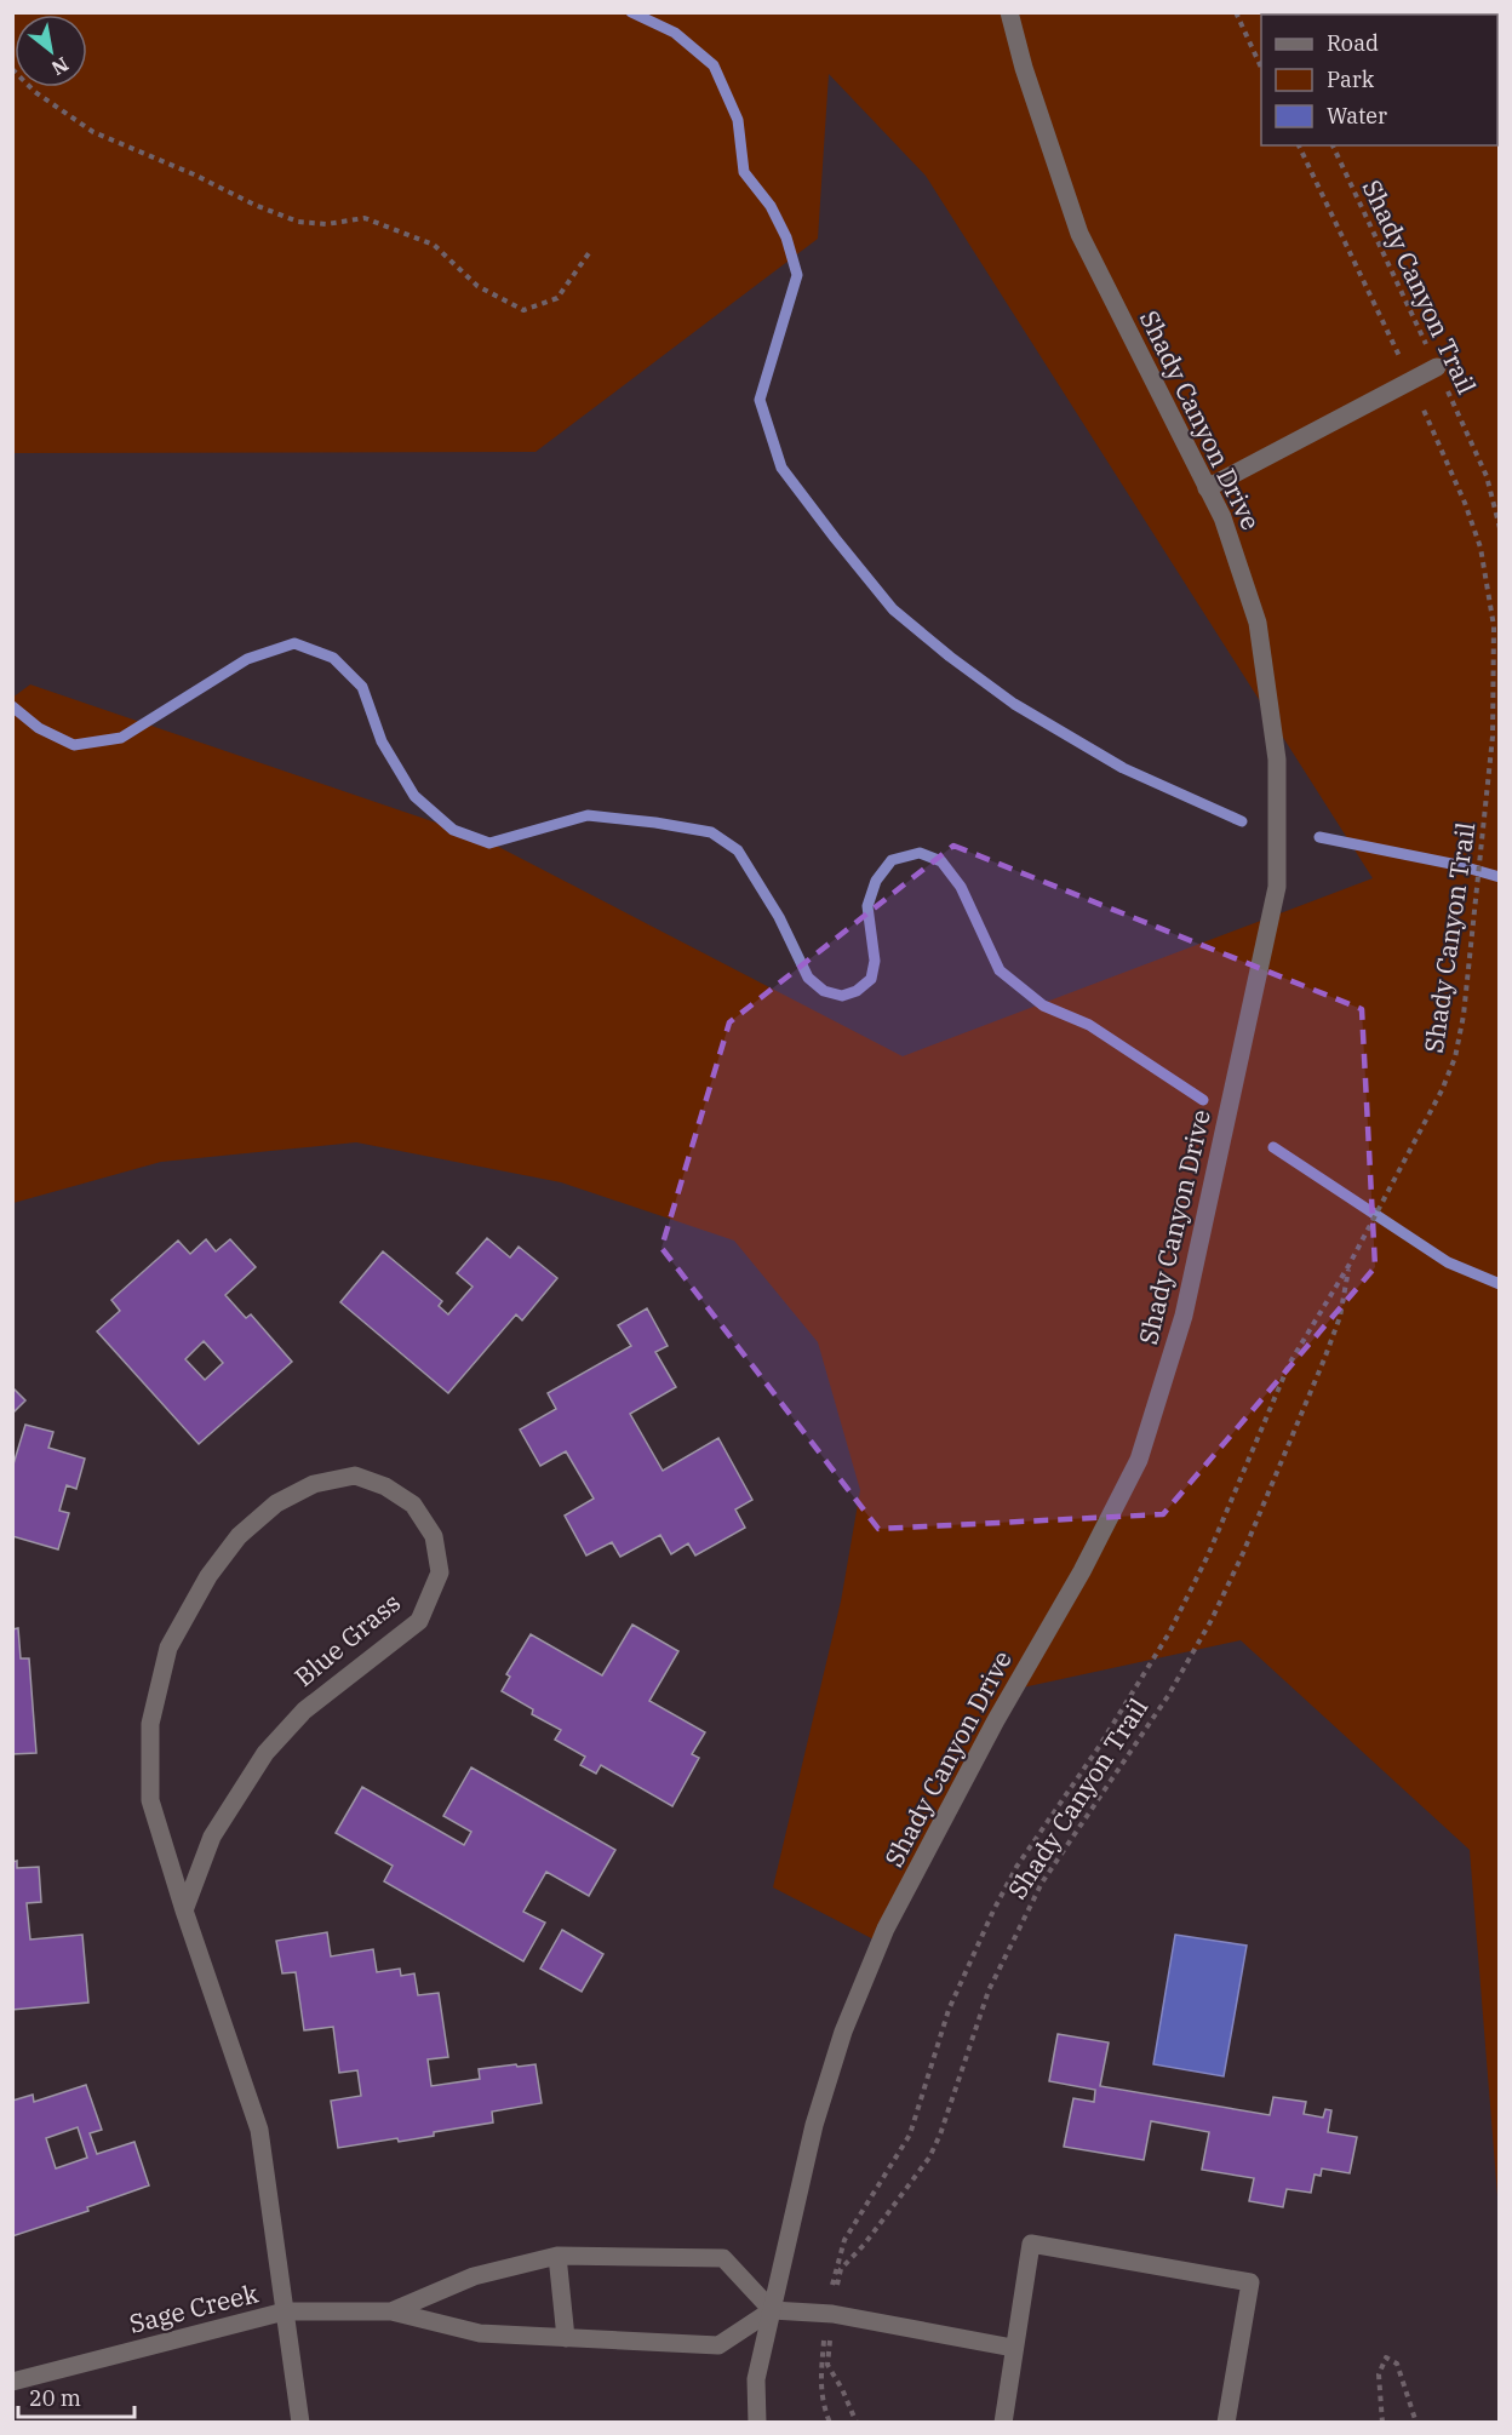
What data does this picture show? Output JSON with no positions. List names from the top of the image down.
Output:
{
  "streets": {
    "street": ["Shady Canyon Drive", "Blue Grass", "Sage Creek"],
    "path": ["Shady Canyon Trail"]
  },
  "crossings": [
    ["Shady Canyon Drive", "Sage Creek"],
    ["Blue Grass", "Sage Creek"]
  ],
  "legend": ["Road", "Park", "Water"],
  "scale_bar": "20 m",
  "north": "bottom right"
}
